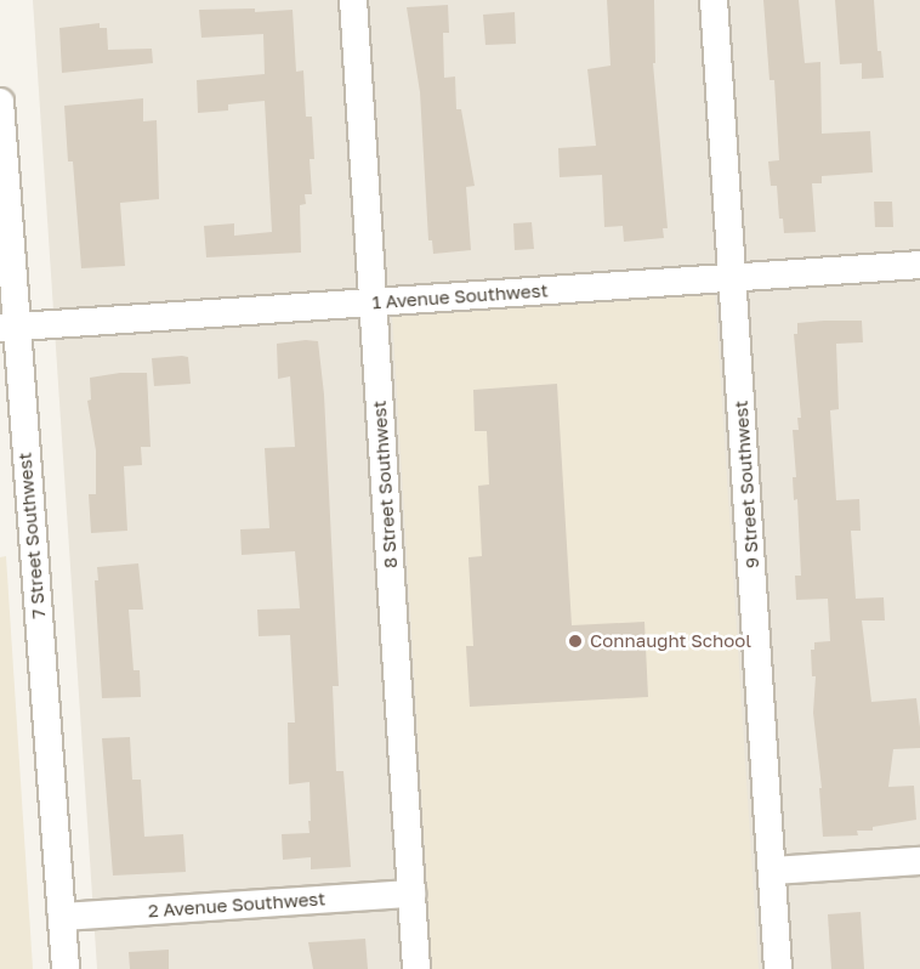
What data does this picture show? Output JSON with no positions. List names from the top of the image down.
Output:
{
  "streets": {
    "street": [
      "1 Avenue Southwest",
      "8 Street Southwest",
      "9 Street Southwest",
      "7 Street Southwest",
      "2 Avenue Southwest"
    ]
  },
  "crossings": [
    ["1 Avenue Southwest", "8 Street Southwest"],
    ["1 Avenue Southwest", "9 Street Southwest"],
    ["1 Avenue Southwest", "7 Street Southwest"],
    ["8 Street Southwest", "2 Avenue Southwest"],
    ["7 Street Southwest", "2 Avenue Southwest"]
  ],
  "places": ["Connaught School"]
}
